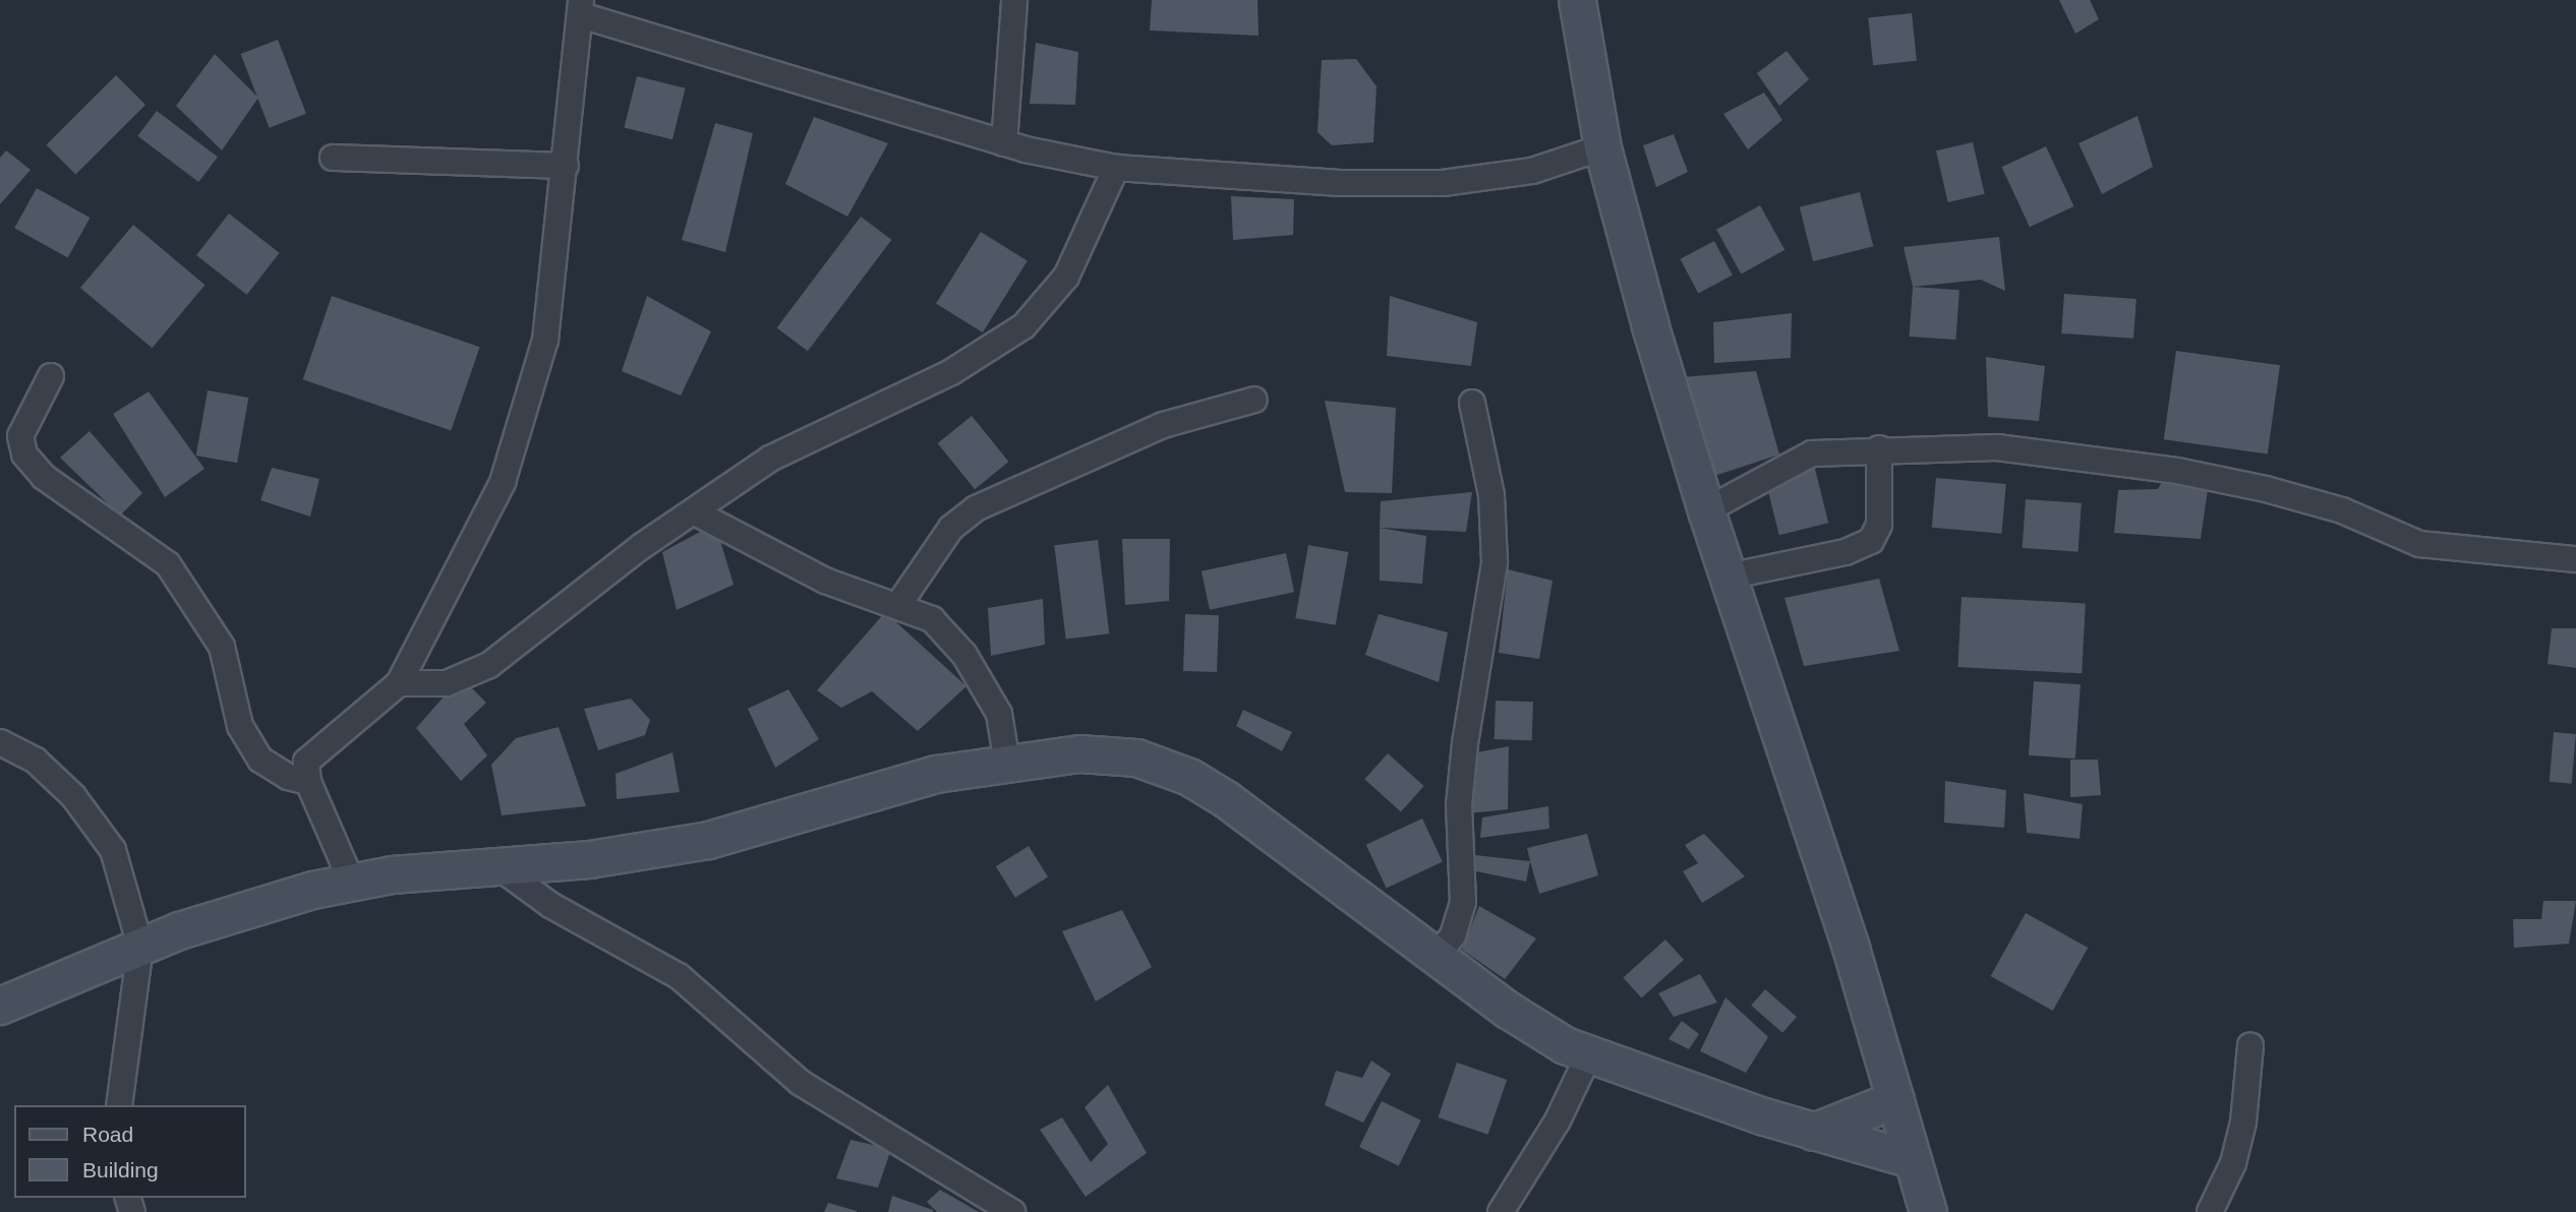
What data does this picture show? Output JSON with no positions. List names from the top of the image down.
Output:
{
  "legend": ["Road", "Building"]
}
